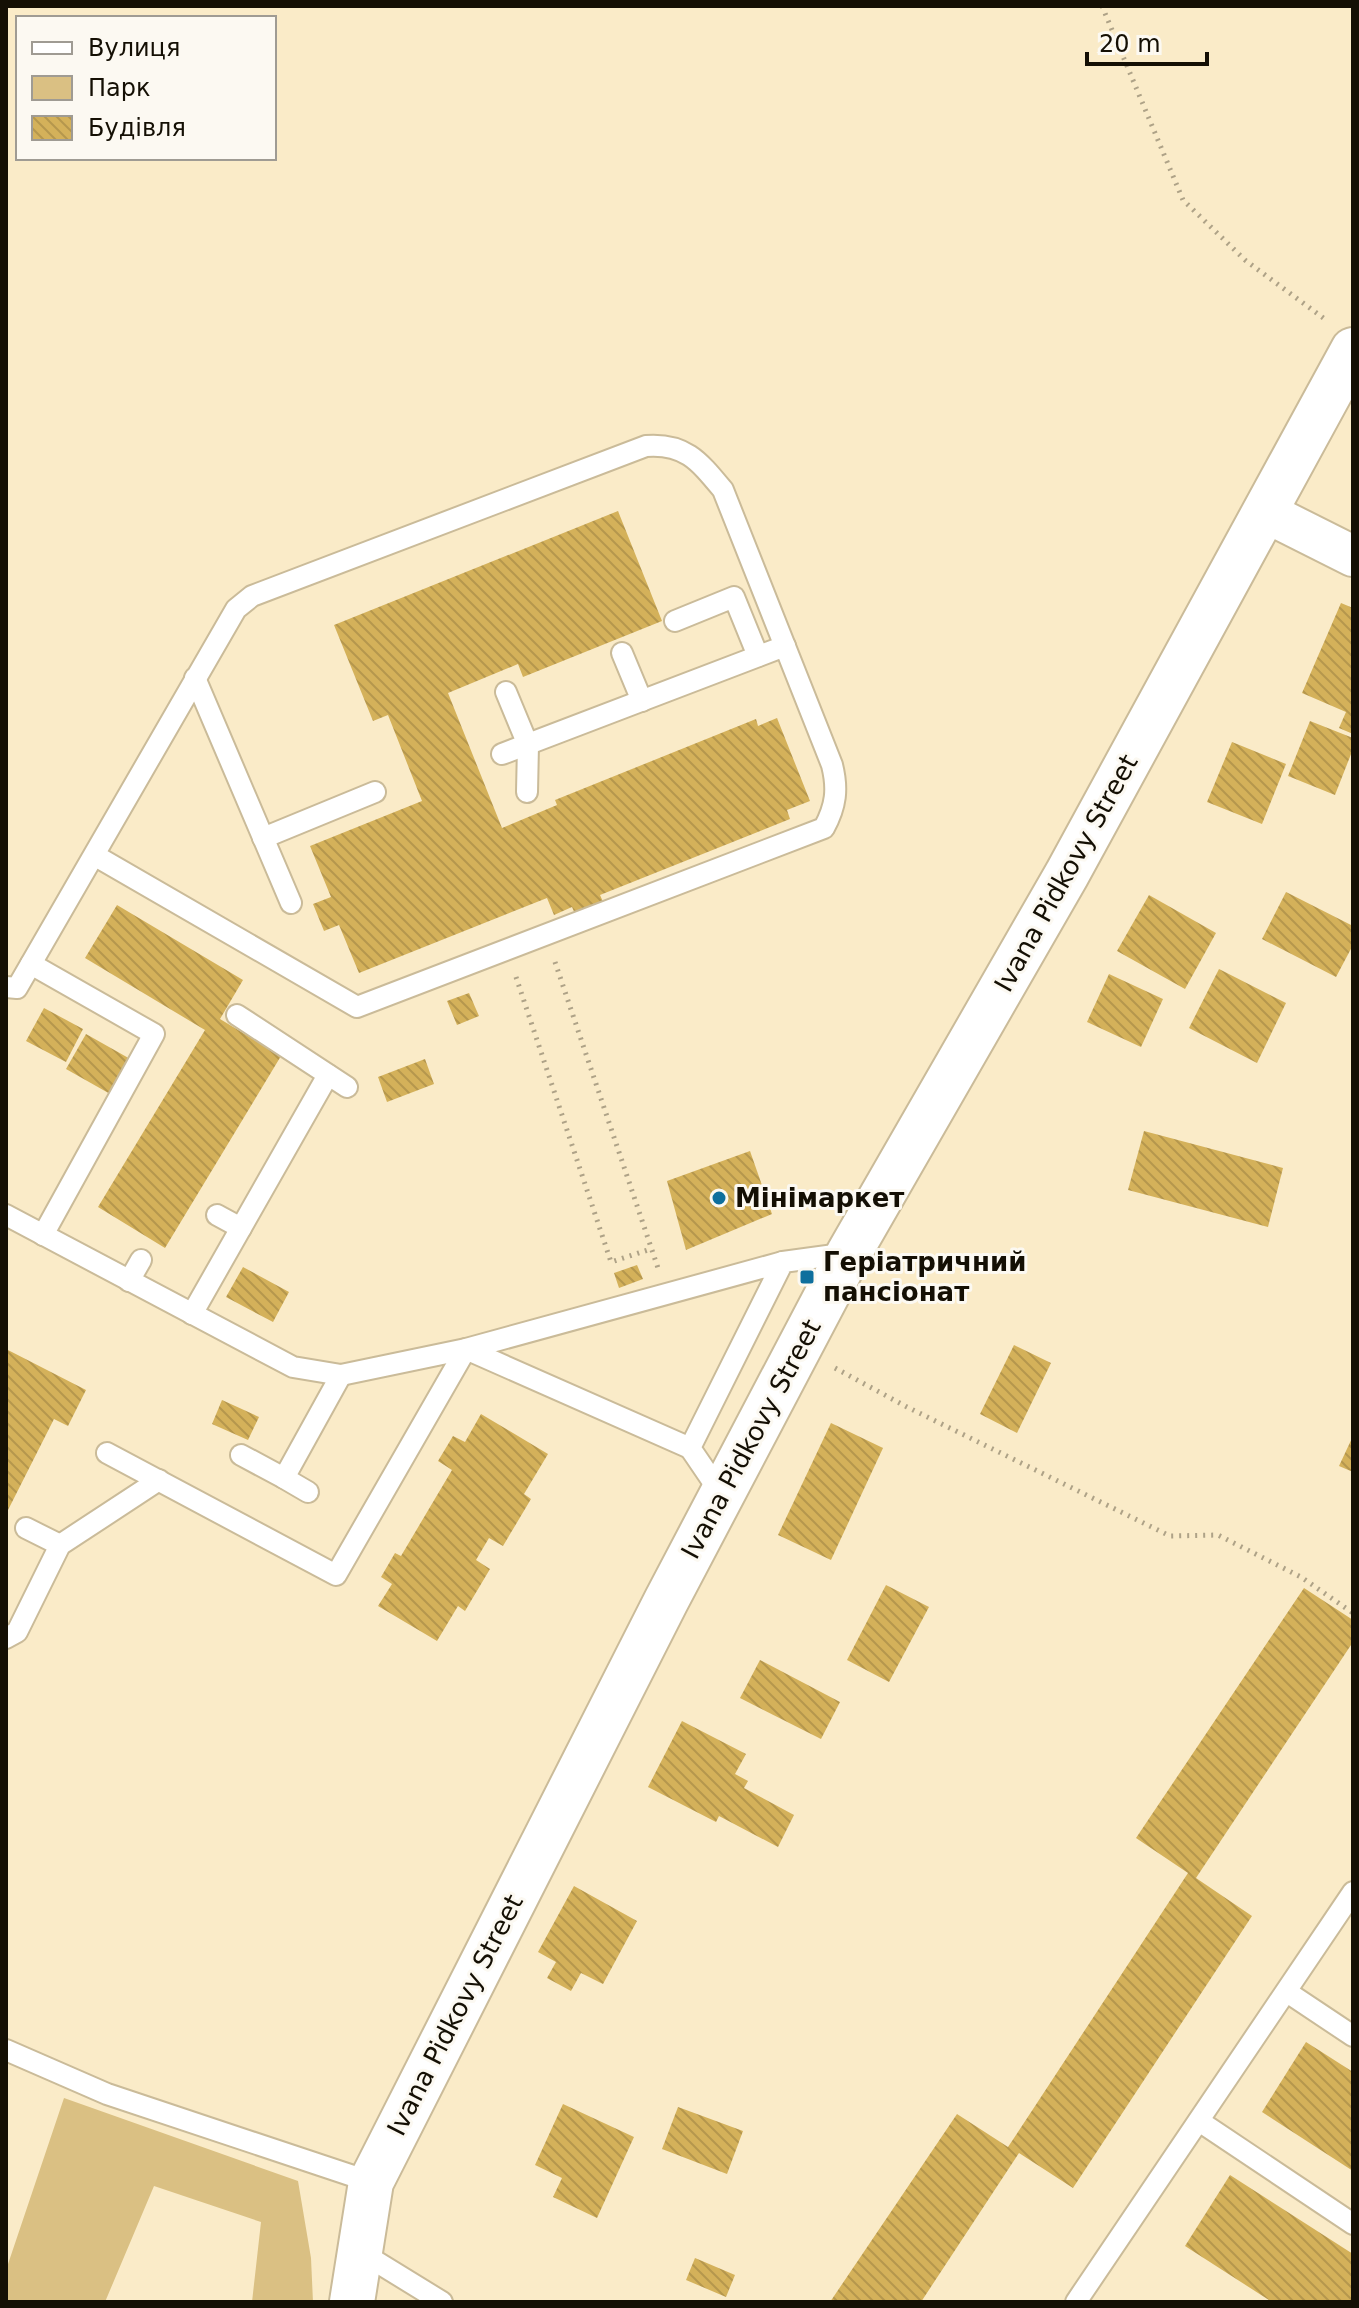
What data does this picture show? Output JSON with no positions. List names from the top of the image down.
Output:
{
  "streets": {
    "street": ["Ivana Pidkovy Street"]
  },
  "places": {
    "other": ["Мінімаркет"],
    "transit": ["Геріатричний пансіонат"]
  },
  "legend": ["Вулиця", "Парк", "Будівля"],
  "scale_bar": "20 m"
}
